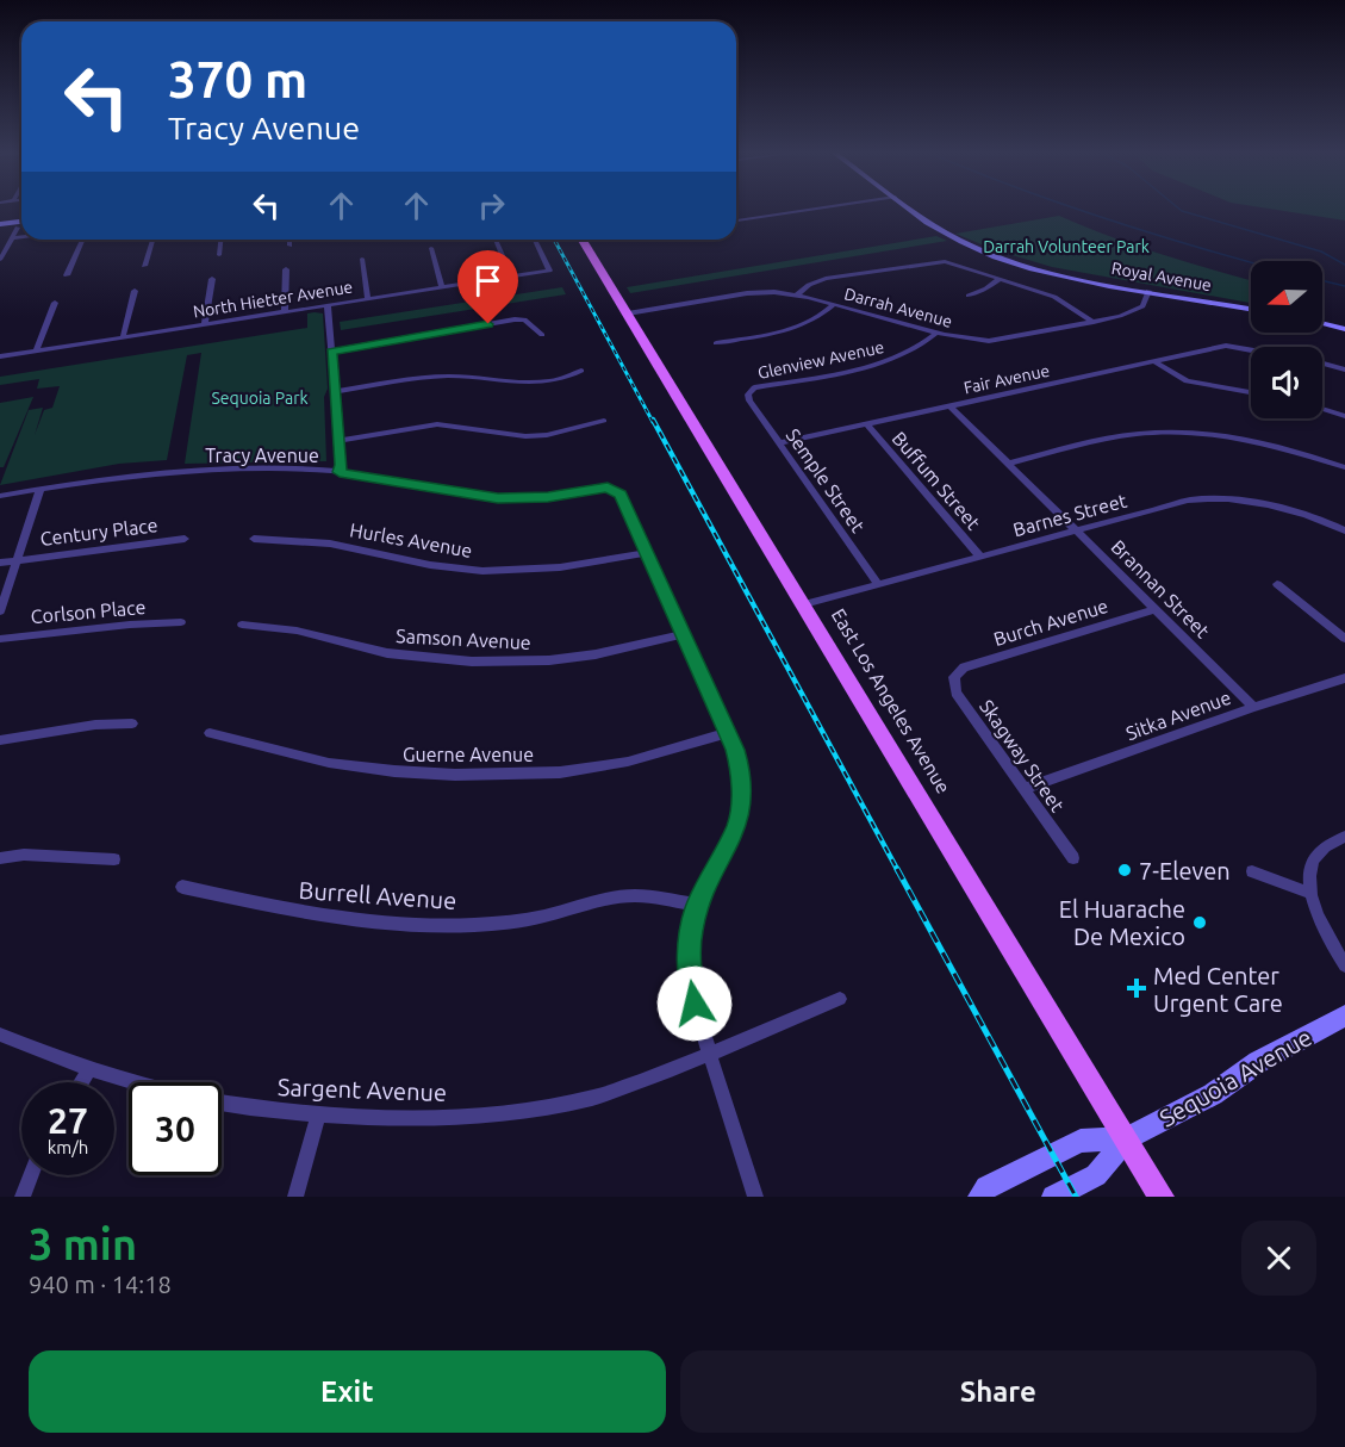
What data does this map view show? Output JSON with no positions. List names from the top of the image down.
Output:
{
  "streets": {
    "main road": ["Royal Avenue", "East Los Angeles Avenue", "Sequoia Avenue"],
    "street": [
      "North Hietter Avenue",
      "Darrah Avenue",
      "Glenview Avenue",
      "Fair Avenue",
      "Tracy Avenue",
      "Semple Street",
      "Buffum Street",
      "Barnes Street",
      "Century Place",
      "Hurles Avenue",
      "Brannan Street",
      "Corlson Place",
      "Burch Avenue",
      "Samson Avenue",
      "Sitka Avenue",
      "Guerne Avenue",
      "Skagway Street",
      "Burrell Avenue",
      "Sargent Avenue"
    ]
  },
  "crossings": [
    ["Royal Avenue", "Darrah Avenue"],
    ["Darrah Avenue", "Glenview Avenue"],
    ["Darrah Avenue", "East Los Angeles Avenue"],
    ["Glenview Avenue", "Semple Street"],
    ["Fair Avenue", "Semple Street"],
    ["Fair Avenue", "Buffum Street"],
    ["Fair Avenue", "Brannan Street"],
    ["Tracy Avenue", "Hurles Avenue"],
    ["Semple Street", "Barnes Street"],
    ["Buffum Street", "Barnes Street"],
    ["Barnes Street", "Brannan Street"],
    ["Barnes Street", "East Los Angeles Avenue"],
    ["Brannan Street", "Burch Avenue"],
    ["Brannan Street", "Sitka Avenue"],
    ["Burch Avenue", "Skagway Street"],
    ["East Los Angeles Avenue", "Sequoia Avenue"],
    ["Sitka Avenue", "Skagway Street"]
  ],
  "parks": ["Darrah Volunteer Park", "Sequoia Park"],
  "places": {
    "other": ["7-Eleven", "El Huarache De Mexico"],
    "health": ["Med Center Urgent Care"]
  },
  "north": "left",
  "page": {
    "turn": ["370 m", "Tracy Avenue"],
    "speed": "27 km/h",
    "limit": "30",
    "heading": ["3 min", "940 m · 14:18"],
    "buttons": ["Exit", "Share"]
  }
}
